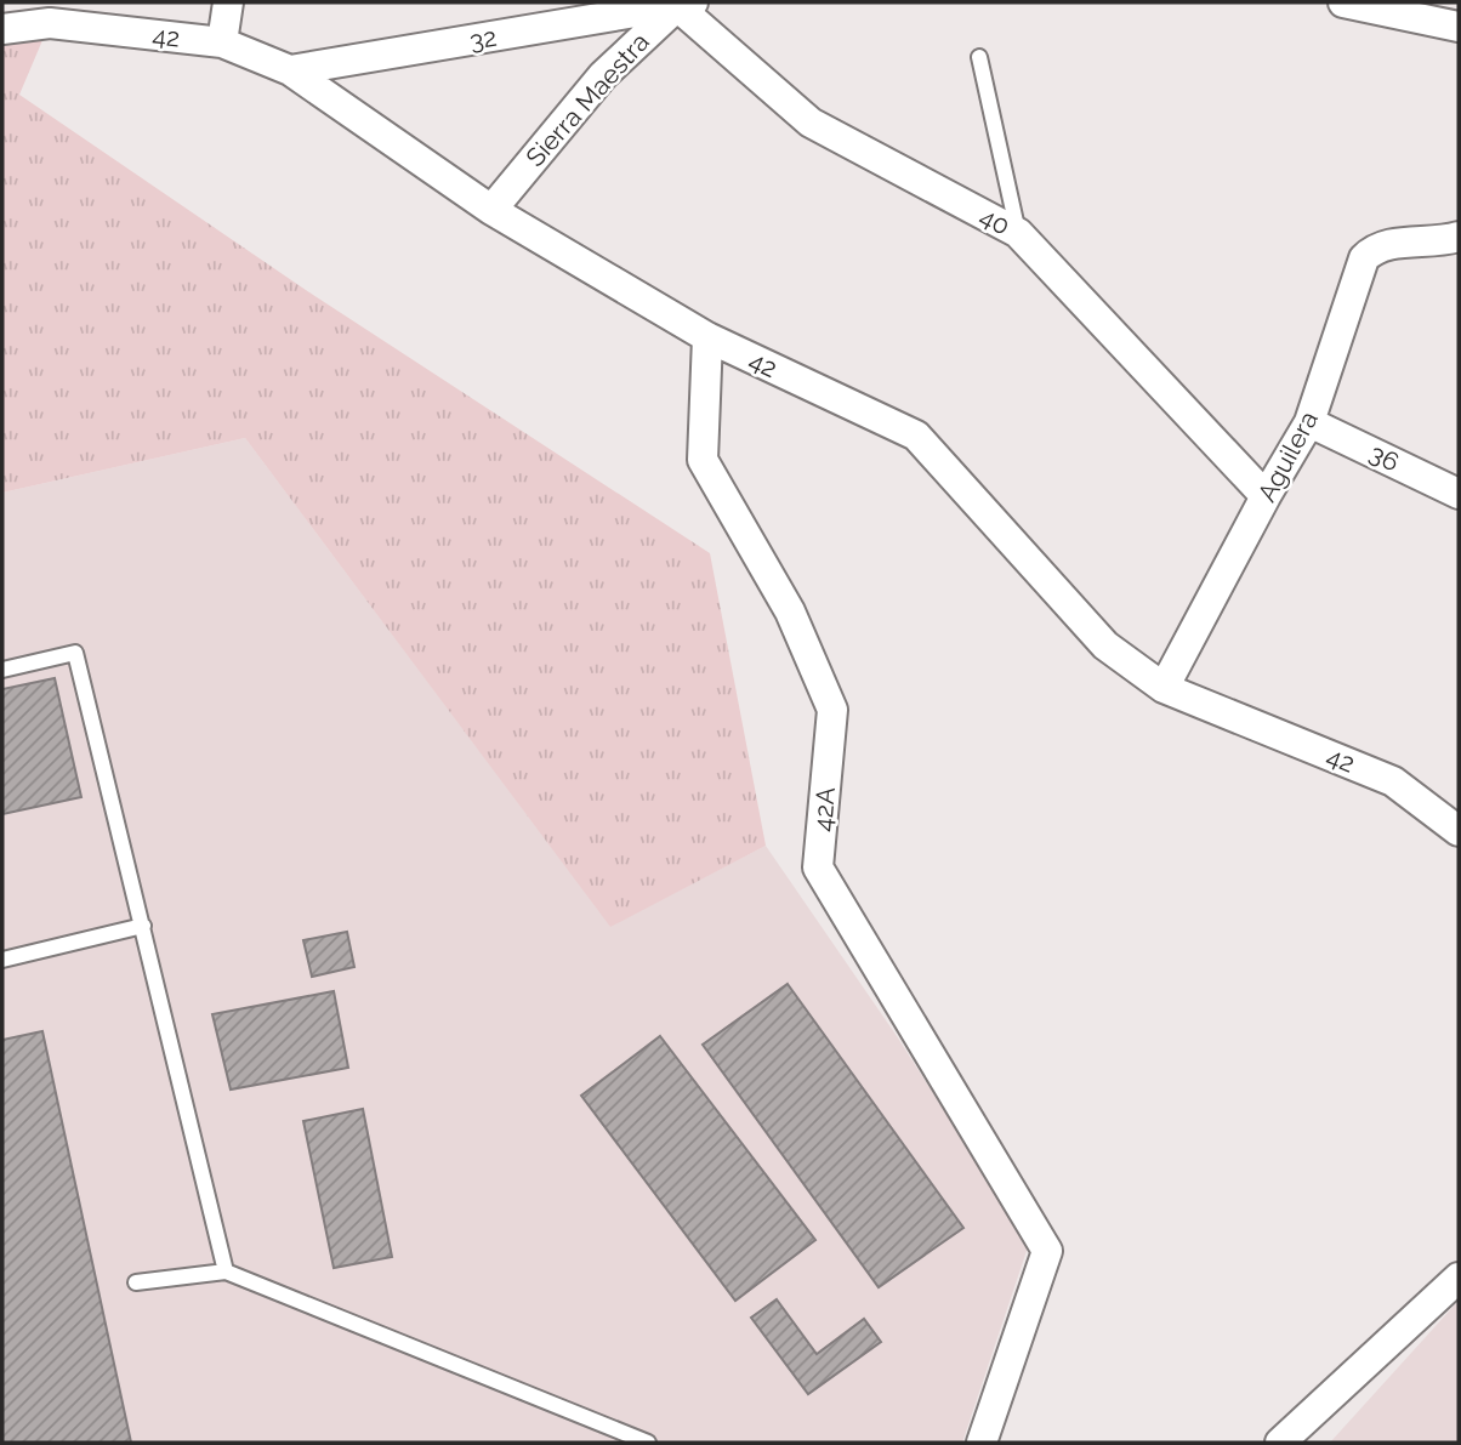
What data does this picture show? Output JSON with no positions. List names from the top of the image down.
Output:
{
  "streets": {
    "street": [
      "42",
      "32",
      "Sierra Maestra",
      "40",
      "Aguilera",
      "36",
      "42A"
    ]
  },
  "crossings": [
    ["42", "32"],
    ["42", "Sierra Maestra"],
    ["42", "Aguilera"],
    ["42", "42A"],
    ["32", "Sierra Maestra"],
    ["32", "40"],
    ["Sierra Maestra", "40"],
    ["40", "Aguilera"],
    ["Aguilera", "36"]
  ]
}
